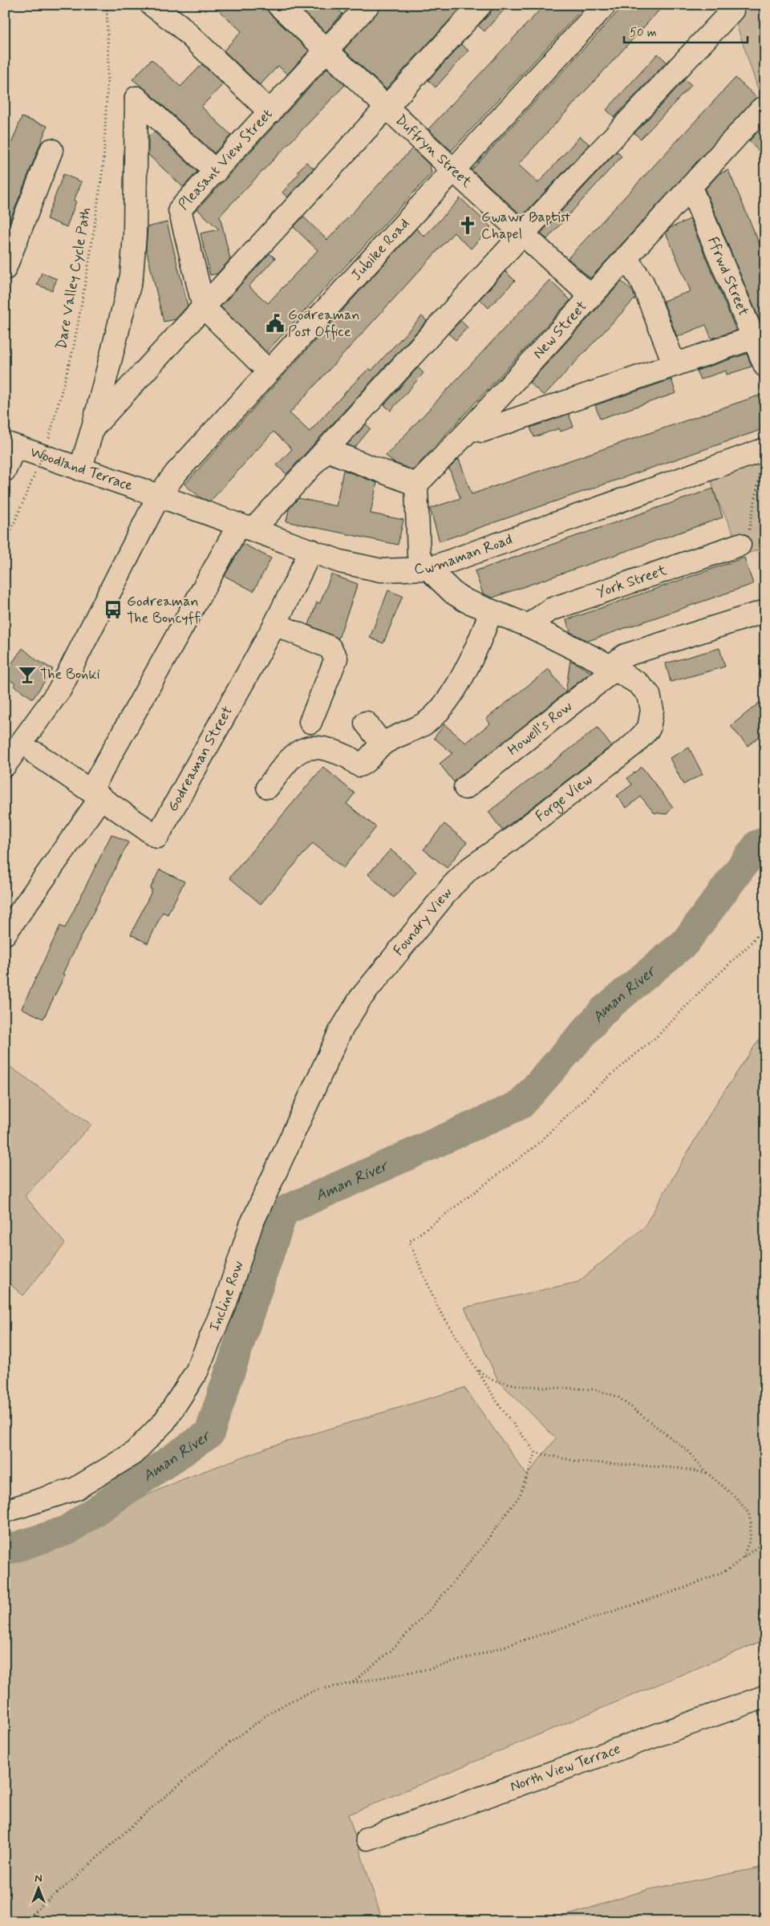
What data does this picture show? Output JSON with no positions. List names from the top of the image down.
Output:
{
  "streets": {
    "street": [
      "Duffryn Street",
      "Pleasant View Street",
      "Jubilee Road",
      "Ffrwd Street",
      "New Street",
      "Woodland Terrace",
      "Cwmaman Road",
      "York Street",
      "Howell's Row",
      "Godreaman Street",
      "Forge View",
      "Foundry View",
      "Incline Row",
      "North View Terrace"
    ],
    "path": ["Dare Valley Cycle Path"]
  },
  "crossings": [
    ["Duffryn Street", "Pleasant View Street"],
    ["Duffryn Street", "Jubilee Road"],
    ["Duffryn Street", "New Street"],
    ["Jubilee Road", "Woodland Terrace"],
    ["Jubilee Road", "Cwmaman Road"],
    ["Ffrwd Street", "New Street"],
    ["Woodland Terrace", "Cwmaman Road"],
    ["Cwmaman Road", "Godreaman Street"],
    ["Cwmaman Road", "Forge View"],
    ["York Street", "Forge View"],
    ["Howell's Row", "Forge View"],
    ["Forge View", "Foundry View"],
    ["Foundry View", "Incline Row"]
  ],
  "water": ["Aman River"],
  "places": {
    "church": ["Gwawr Baptist Chapel"],
    "public building": ["Godreaman Post Office"],
    "bus stop": ["Godreaman The Boncyff"],
    "bar": ["The Bonki"]
  },
  "scale_bar": "50 m",
  "north": "top"
}
